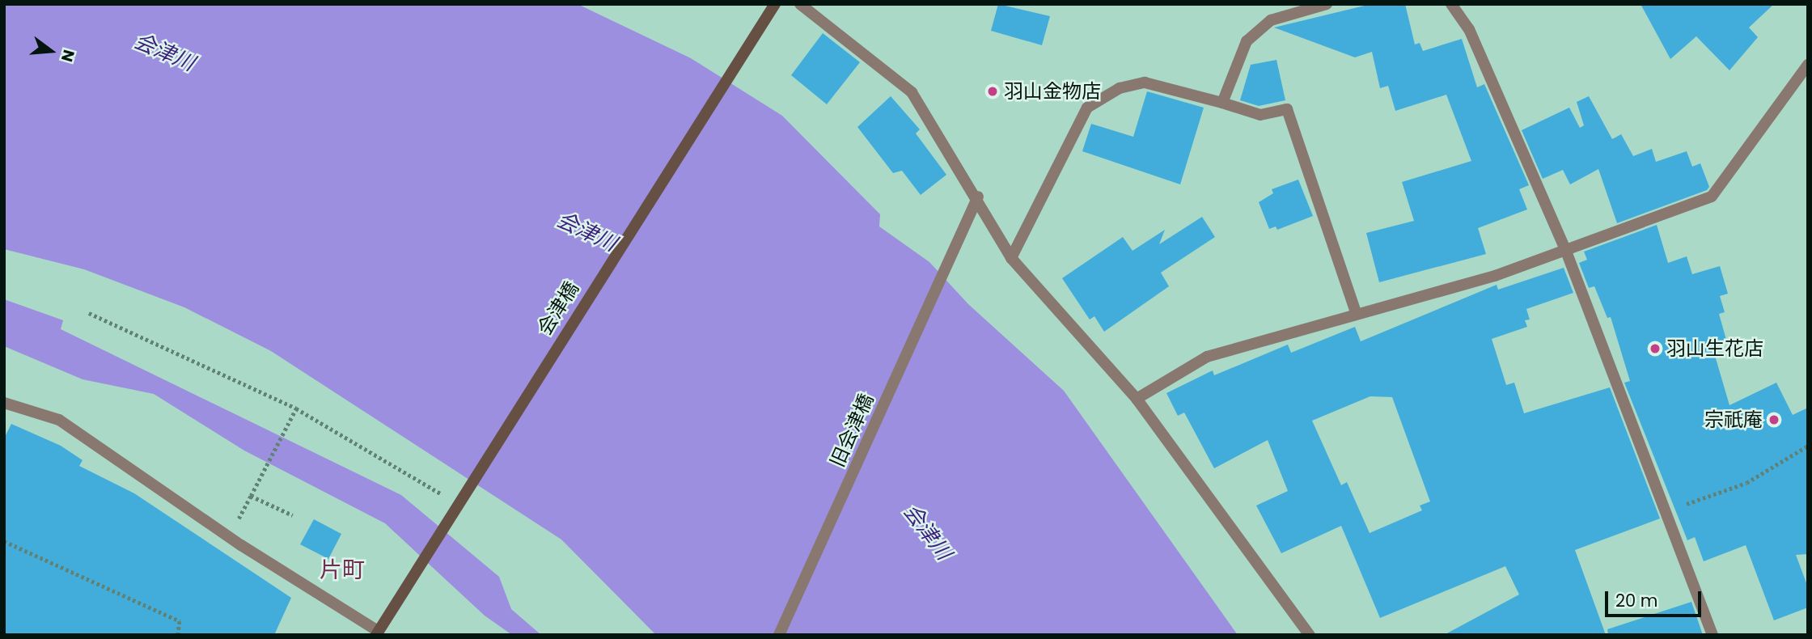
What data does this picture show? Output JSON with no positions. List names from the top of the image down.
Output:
{
  "streets": {
    "main road": ["会津橋"],
    "street": ["旧会津橋"]
  },
  "districts": ["片町"],
  "water": ["会津川"],
  "places": ["羽山金物店", "羽山生花店", "宗祇庵"],
  "scale_bar": "20 m",
  "north": "right"
}
